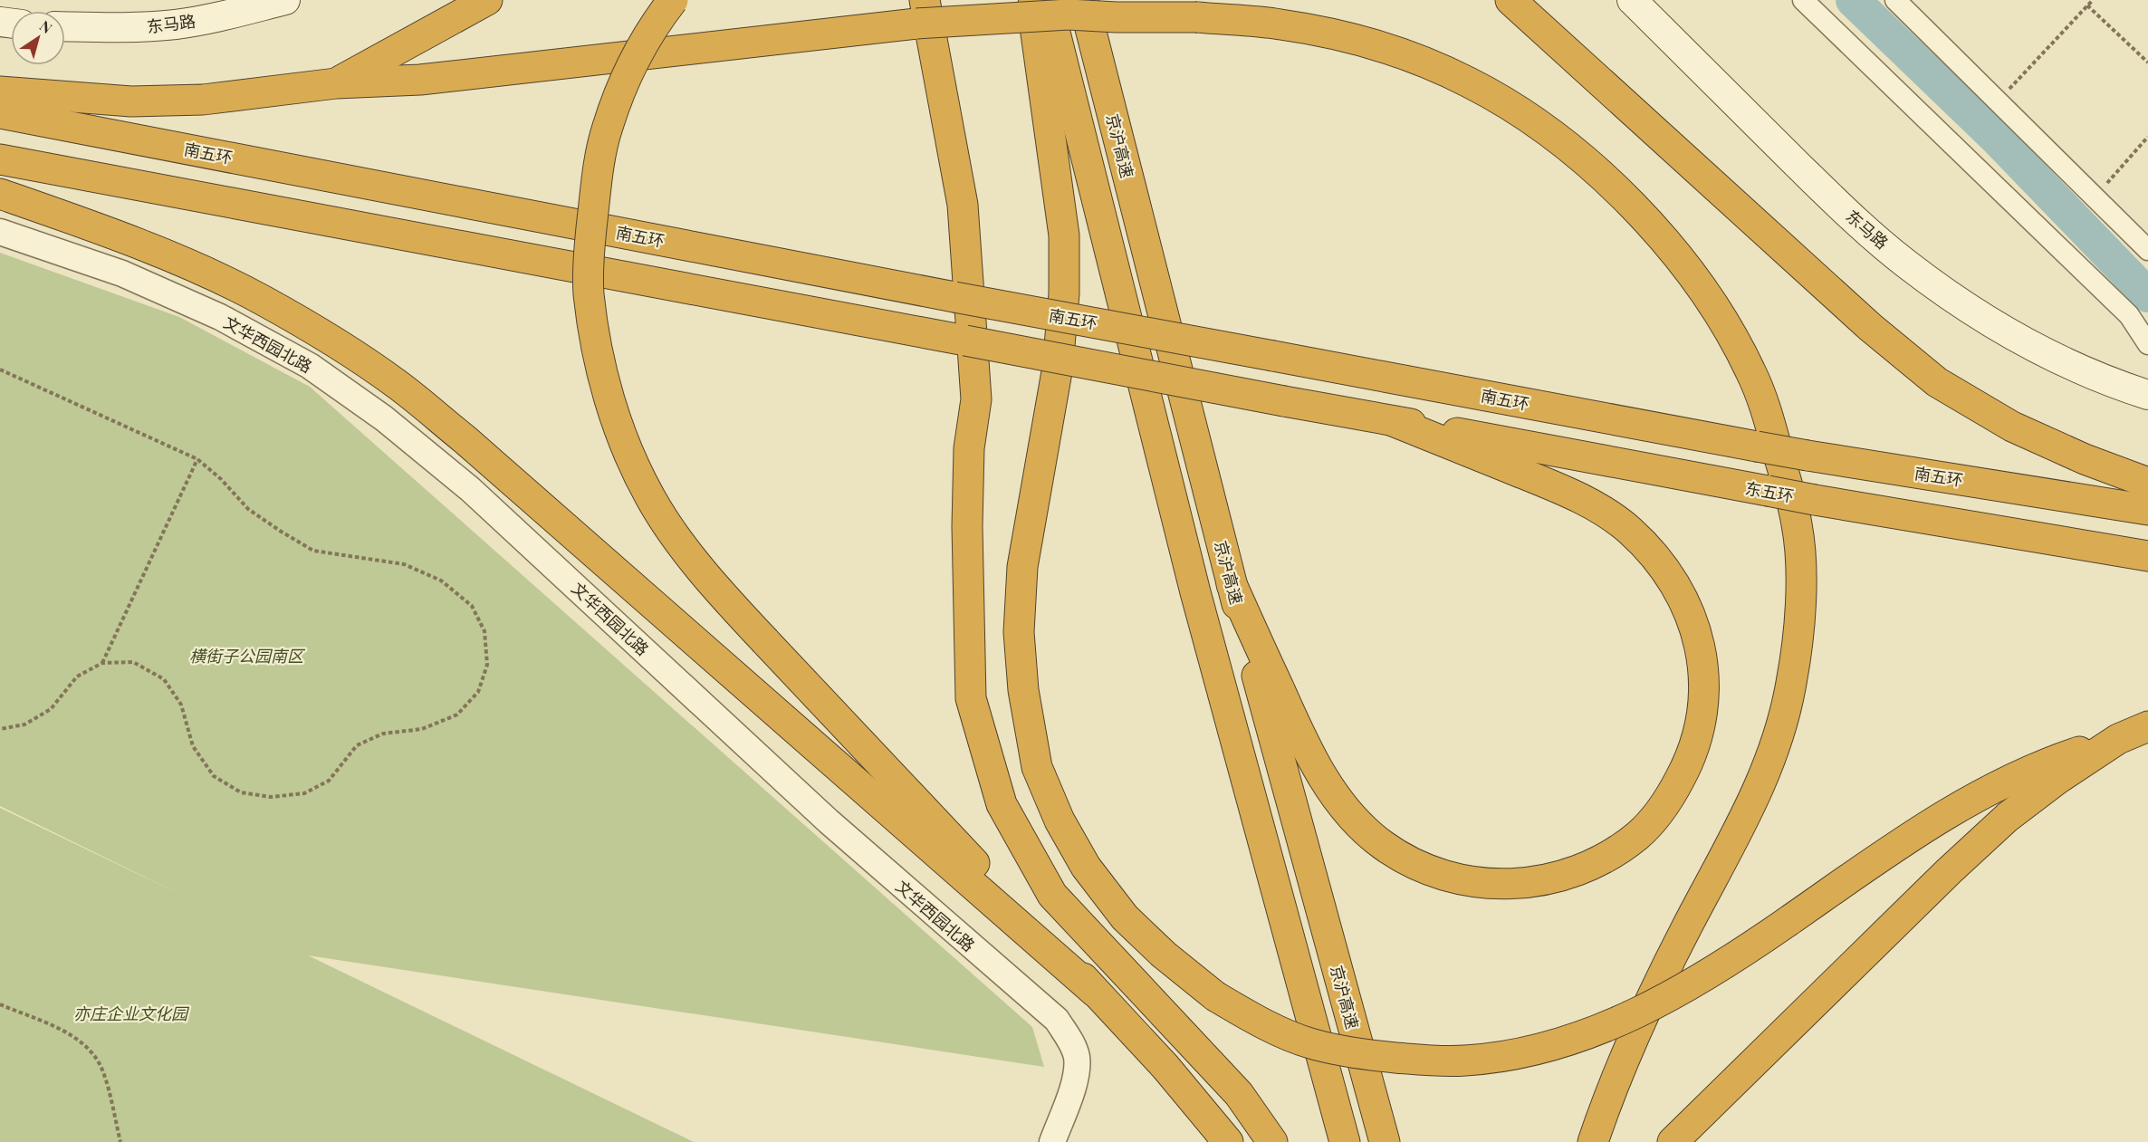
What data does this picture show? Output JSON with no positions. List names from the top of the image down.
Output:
{
  "streets": {
    "highway": ["京沪高速", "南五环", "东五环"],
    "main road": ["东马路"],
    "street": ["文华西园北路"]
  },
  "parks": ["横街子公园南区", "亦庄企业文化园"],
  "north": "top right"
}
